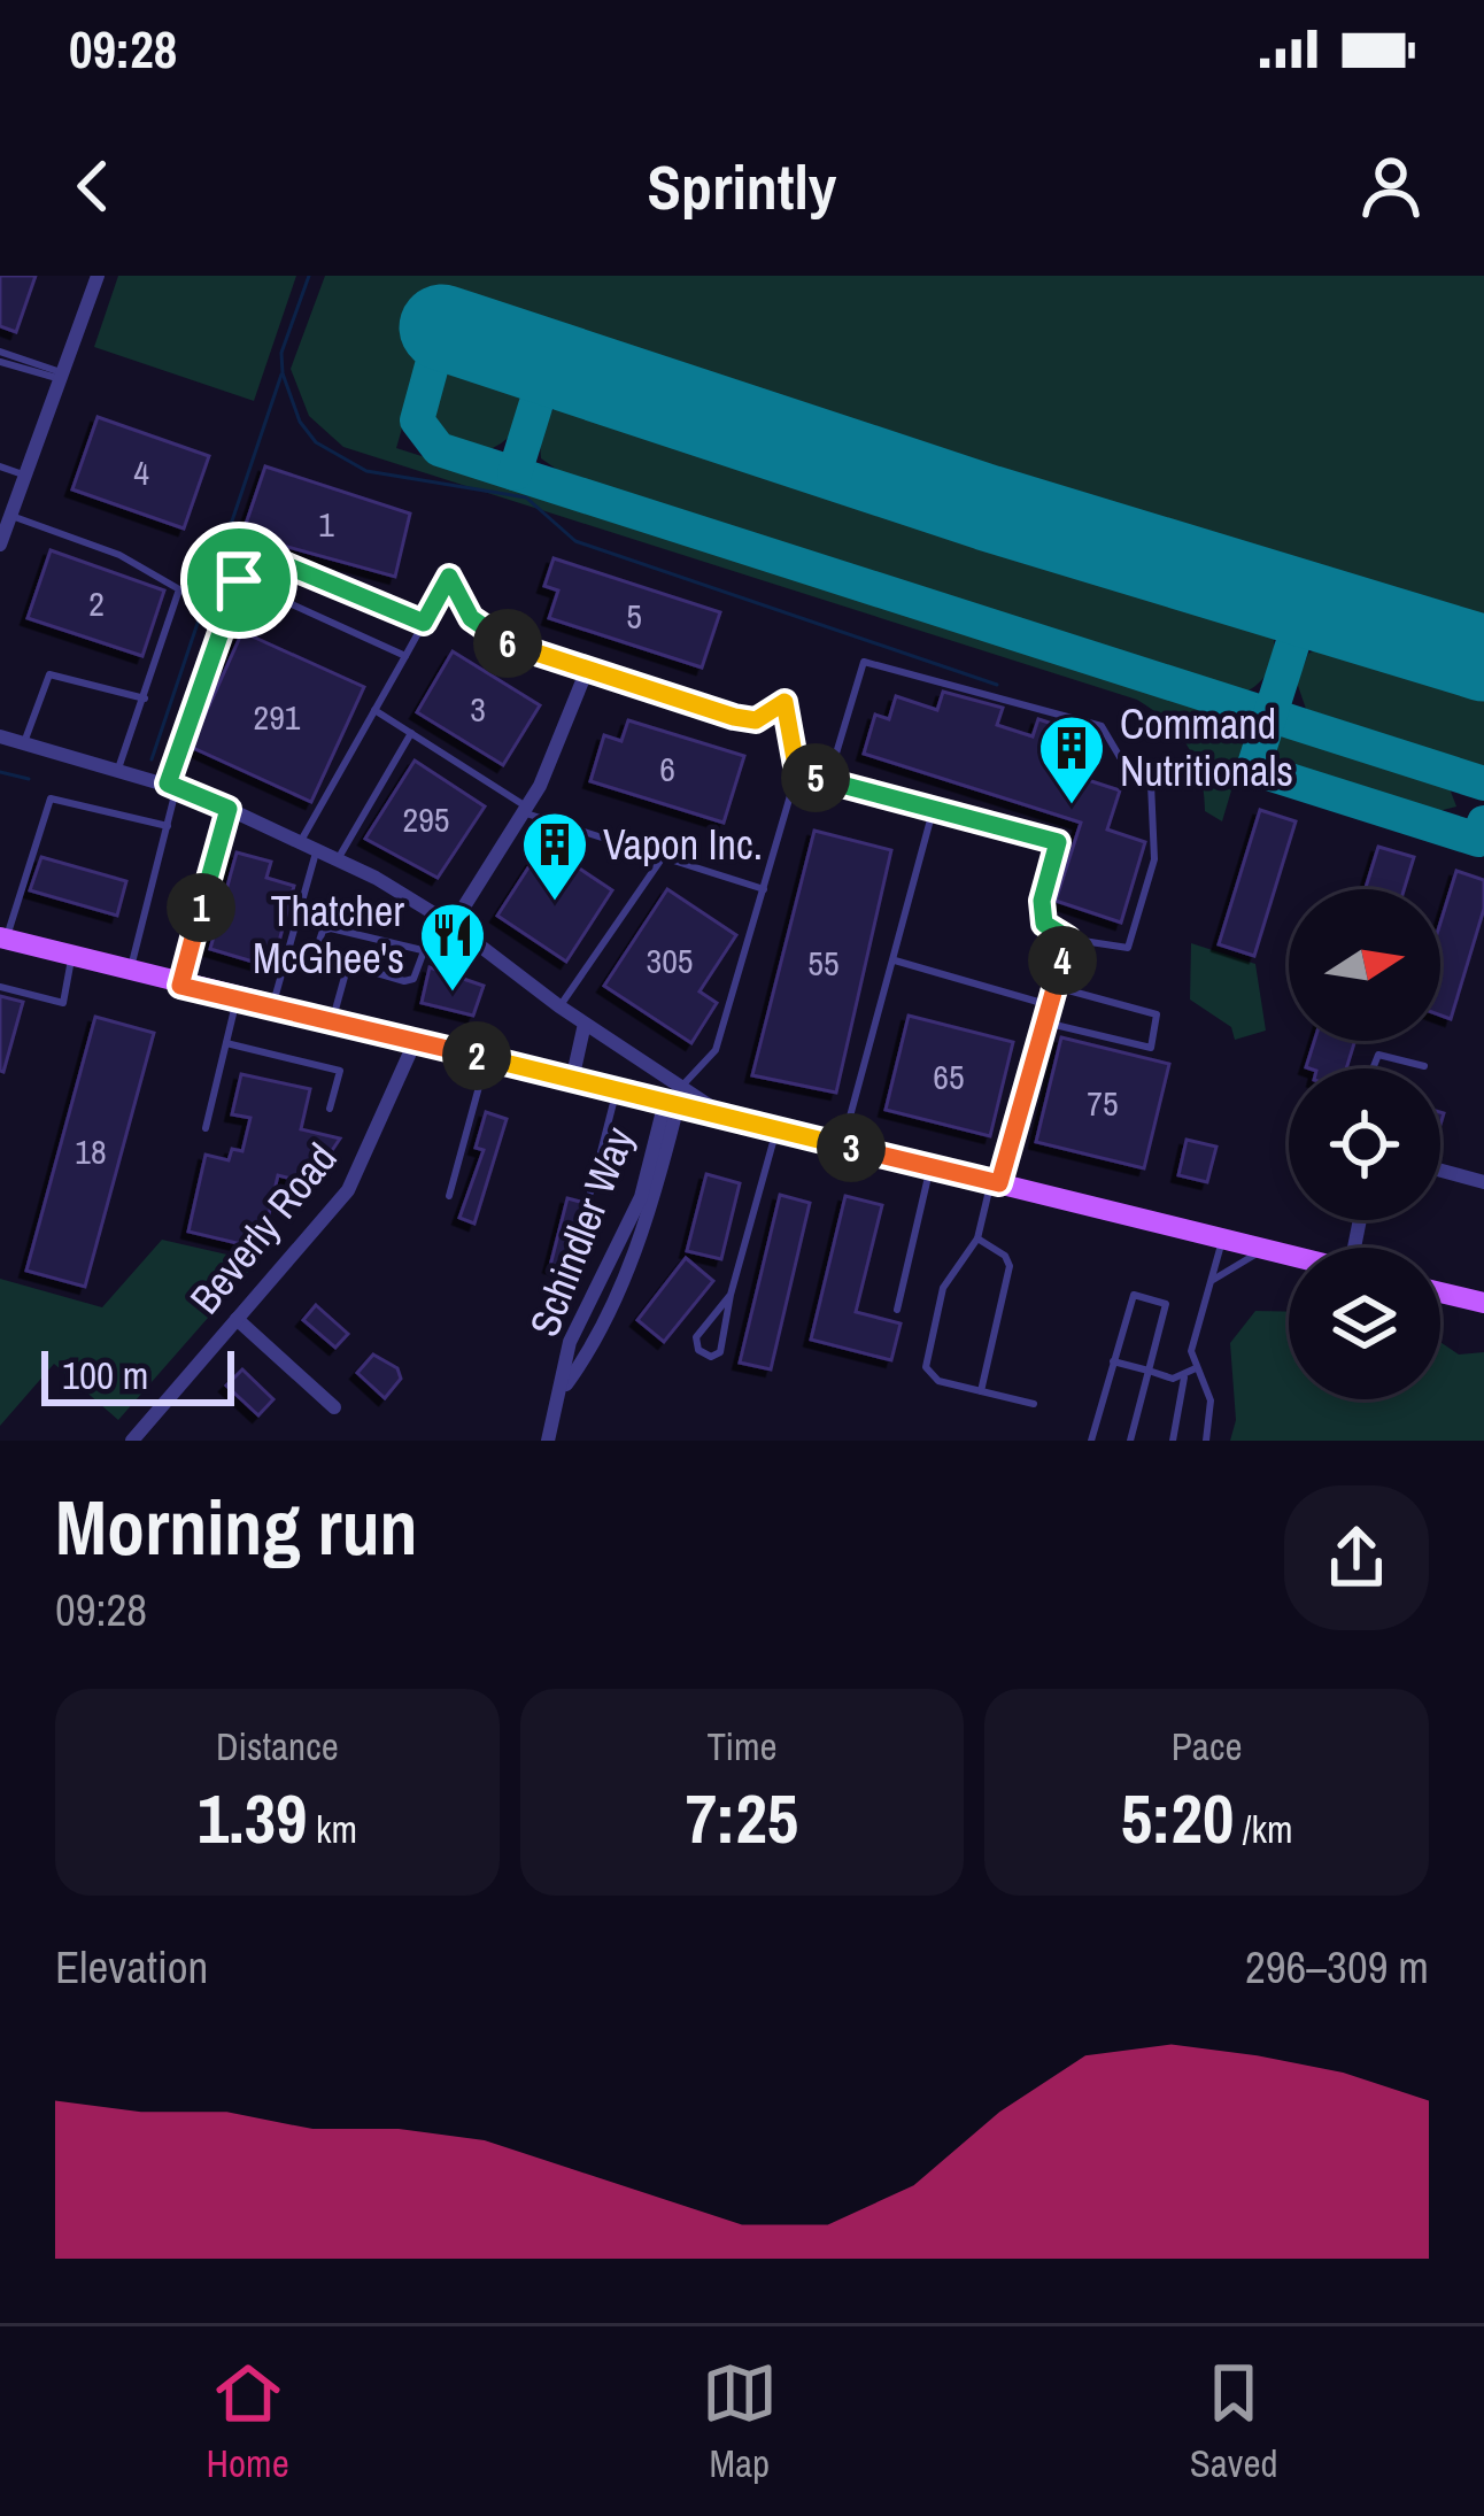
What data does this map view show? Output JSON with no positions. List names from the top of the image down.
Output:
{
  "streets": {
    "street": ["Beverly Road", "Schindler Way"]
  },
  "places": {
    "building": ["Command Nutritionals", "Vapon Inc."],
    "restaurant": ["Thatcher McGhee's"]
  },
  "house_numbers": [
    "4",
    "1",
    "2",
    "5",
    "3",
    "291",
    "6",
    "295",
    "305",
    "55",
    "65",
    "75",
    "18"
  ],
  "scale_bar": "100 m",
  "north": "right",
  "page": {
    "status": "09:28",
    "header": "Sprintly",
    "pins": [
      "6",
      "5",
      "1",
      "4",
      "2",
      "3"
    ],
    "scale": "100 m",
    "heading": ["Morning run", "09:28"],
    "stats": [
      ["Distance", "1.39 km"],
      ["Time", "7:25"],
      ["Pace", "5:20 /km"]
    ],
    "chart": ["Elevation", "296–309 m"],
    "tabs": ["Home", "Map", "Saved"]
  }
}
